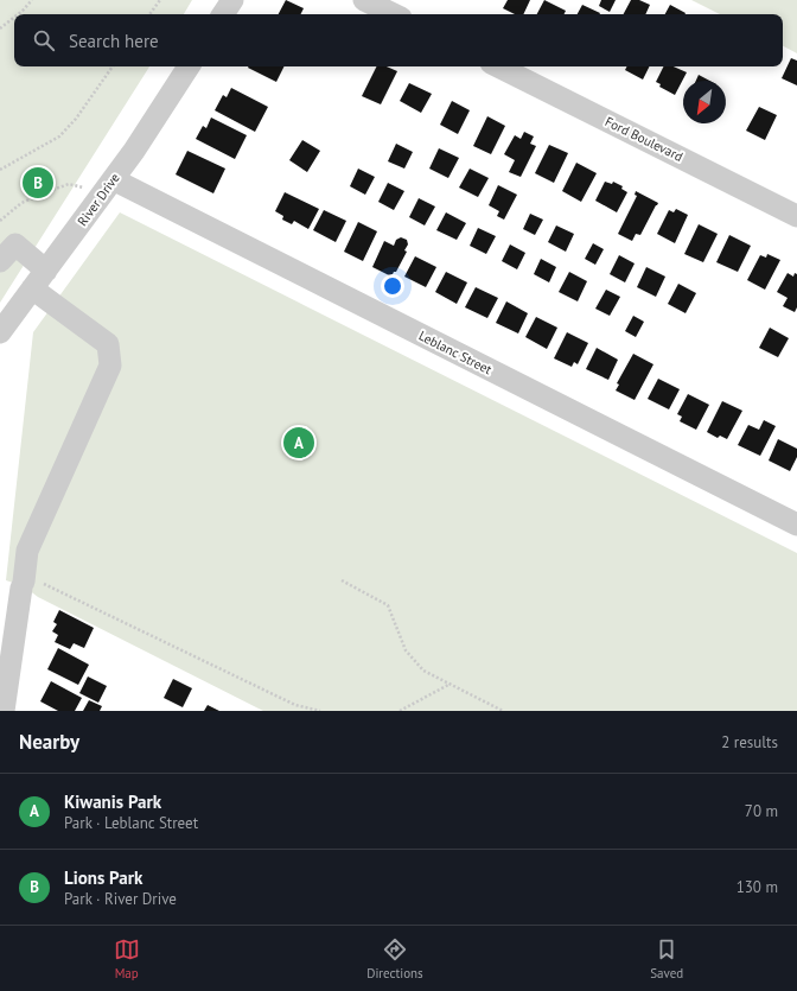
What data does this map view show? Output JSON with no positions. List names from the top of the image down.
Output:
{
  "streets": {
    "street": ["Ford Boulevard", "River Drive", "Leblanc Street"]
  },
  "crossings": [
    ["River Drive", "Leblanc Street"]
  ],
  "north": "bottom left",
  "page": {
    "search": "Search here",
    "pins": ["B", "A"],
    "heading": ["Nearby", "2 results"],
    "list": [
      {
        "mark": "A",
        "name": "Kiwanis Park",
        "note": "Park · Leblanc Street",
        "value": "70 m"
      },
      {
        "mark": "B",
        "name": "Lions Park",
        "note": "Park · River Drive",
        "value": "130 m"
      }
    ],
    "nav": ["Map", "Directions", "Saved"]
  }
}
